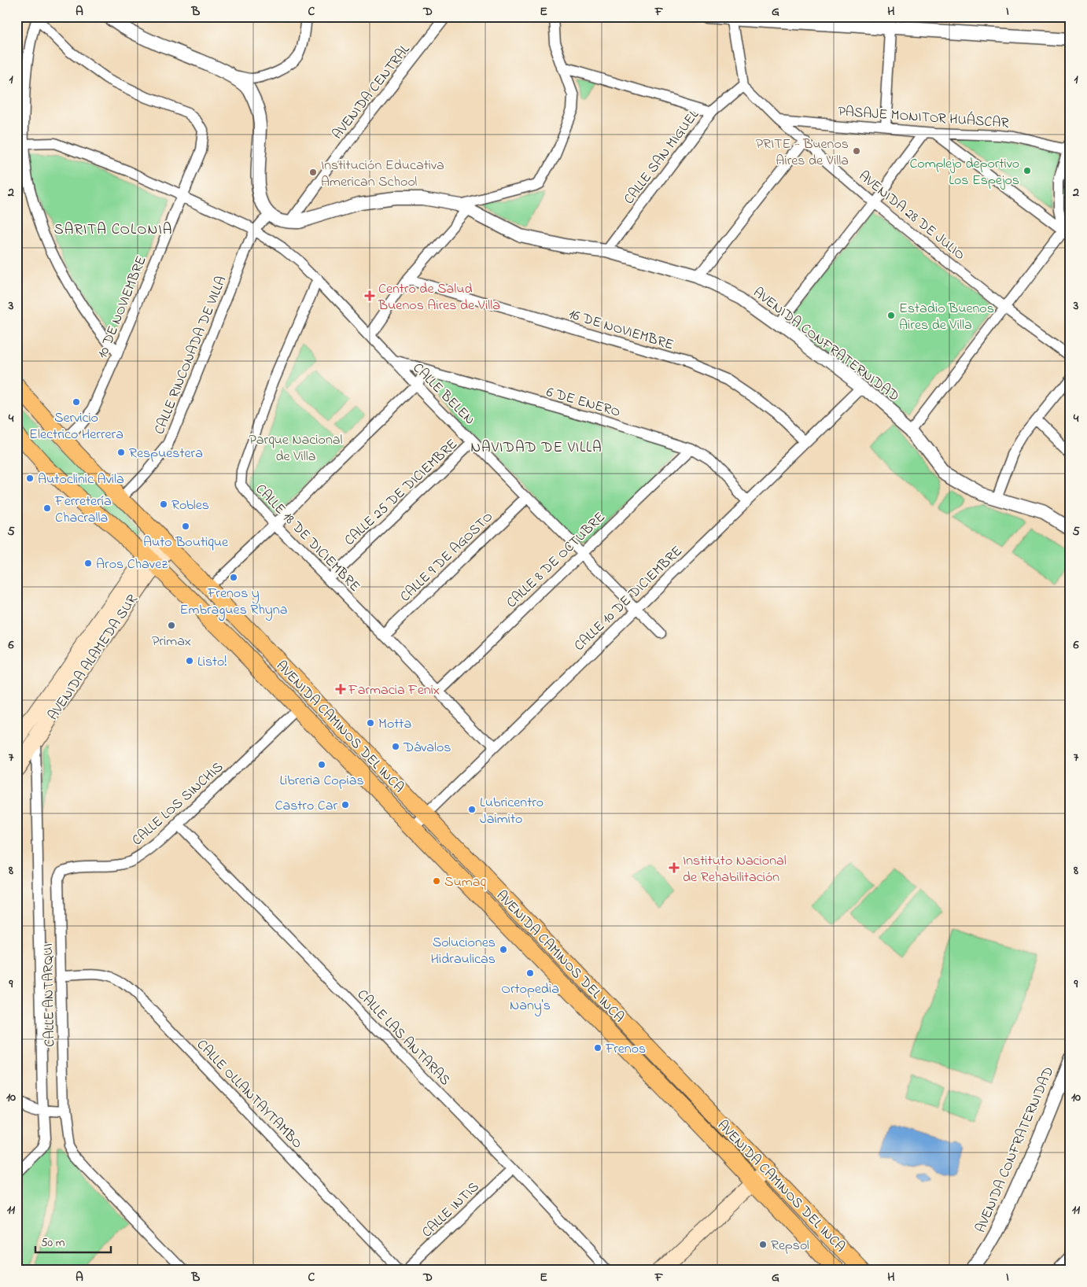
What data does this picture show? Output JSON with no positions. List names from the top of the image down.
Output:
{
  "streets": {
    "main road": ["AVENIDA ALAMEDA SUR", "AVENIDA CAMINOS DEL INCA"],
    "street": [
      "AVENIDA CENTRAL",
      "PASAJE MONITOR HUÁSCAR",
      "CALLE SAN MIGUEL",
      "AVENIDA 28 DE JULIO",
      "10 DE NOVIEMBRE",
      "16 DE NOVIEMBRE",
      "AVENIDA CONFRATERNIDAD",
      "CALLE RINCONADA DE VILLA",
      "CALLE BELEN",
      "6 DE ENERO",
      "CALLE 25 DE DICIEMBRE",
      "CALLE 18 DE DICIEMBRE",
      "CALLE 9 DE AGOSTO",
      "CALLE 8 DE OCTUBRE",
      "CALLE 10 DE DICIEMBRE",
      "CALLE LOS SINCHIS",
      "CALLE ANTARQUI",
      "CALLE LAS ANTARAS",
      "CALLE OLLANTAYTAMBO",
      "CALLE INTIS"
    ]
  },
  "crossings": [
    ["AVENIDA CENTRAL", "AVENIDA CONFRATERNIDAD"],
    ["PASAJE MONITOR HUÁSCAR", "AVENIDA 28 DE JULIO"],
    ["CALLE SAN MIGUEL", "AVENIDA 28 DE JULIO"],
    ["CALLE SAN MIGUEL", "AVENIDA CONFRATERNIDAD"],
    ["10 DE NOVIEMBRE", "CALLE BELEN"],
    ["10 DE NOVIEMBRE", "AVENIDA CAMINOS DEL INCA"],
    ["16 DE NOVIEMBRE", "CALLE 10 DE DICIEMBRE"],
    ["AVENIDA CONFRATERNIDAD", "CALLE 10 DE DICIEMBRE"],
    ["CALLE RINCONADA DE VILLA", "CALLE BELEN"],
    ["CALLE RINCONADA DE VILLA", "AVENIDA CAMINOS DEL INCA"],
    ["CALLE BELEN", "6 DE ENERO"],
    ["CALLE BELEN", "CALLE 25 DE DICIEMBRE"],
    ["CALLE BELEN", "CALLE 18 DE DICIEMBRE"],
    ["CALLE BELEN", "CALLE 9 DE AGOSTO"],
    ["CALLE BELEN", "CALLE 8 DE OCTUBRE"],
    ["CALLE BELEN", "CALLE 10 DE DICIEMBRE"],
    ["6 DE ENERO", "CALLE 8 DE OCTUBRE"],
    ["6 DE ENERO", "CALLE 10 DE DICIEMBRE"],
    ["CALLE 25 DE DICIEMBRE", "CALLE 18 DE DICIEMBRE"],
    ["CALLE 18 DE DICIEMBRE", "CALLE 9 DE AGOSTO"],
    ["CALLE 18 DE DICIEMBRE", "CALLE 8 DE OCTUBRE"],
    ["CALLE 18 DE DICIEMBRE", "CALLE 10 DE DICIEMBRE"],
    ["CALLE 10 DE DICIEMBRE", "AVENIDA CAMINOS DEL INCA"],
    ["AVENIDA ALAMEDA SUR", "AVENIDA CAMINOS DEL INCA"],
    ["AVENIDA CAMINOS DEL INCA", "CALLE LOS SINCHIS"],
    ["CALLE LOS SINCHIS", "CALLE ANTARQUI"],
    ["CALLE LOS SINCHIS", "CALLE LAS ANTARAS"],
    ["CALLE ANTARQUI", "CALLE OLLANTAYTAMBO"],
    ["CALLE LAS ANTARAS", "CALLE INTIS"]
  ],
  "districts": ["SARITA COLONIA", "NAVIDAD DE VILLA"],
  "parks": ["Parque Nacional de Villa"],
  "places": {
    "other": [
      "PRITE - Buenos Aires de Villa",
      "Complejo deportivo Los Espejos",
      "Institución Educativa American School",
      "Estadio Buenos Aires de Villa",
      "Servicio Electrico Herrera",
      "Respuestera",
      "Autoclinic Avila",
      "Robles",
      "Ferretería Chacralla",
      "Auto Boutique",
      "Aros Chavez",
      "Frenos y Embragues Rhyna",
      "Primax",
      "Listo!",
      "Motta",
      "Dávalos",
      "Libreria Copias",
      "Castro Car",
      "Lubricentro Jaimito",
      "Sumaq",
      "Soluciones Hidraulicas",
      "Ortopedia Nany's",
      "Frenos",
      "Repsol"
    ],
    "health": ["Centro de Salud Buenos Aires de Villa", "Farmacia Fenix", "Instituto Nacional de Rehabilitación"]
  },
  "scale_bar": "50 m",
  "grid": {
    "columns": [
      "A",
      "B",
      "C",
      "D",
      "E",
      "F",
      "G",
      "H",
      "I"
    ],
    "rows": [
      "1",
      "2",
      "3",
      "4",
      "5",
      "6",
      "7",
      "8",
      "9",
      "10",
      "11"
    ]
  }
}
